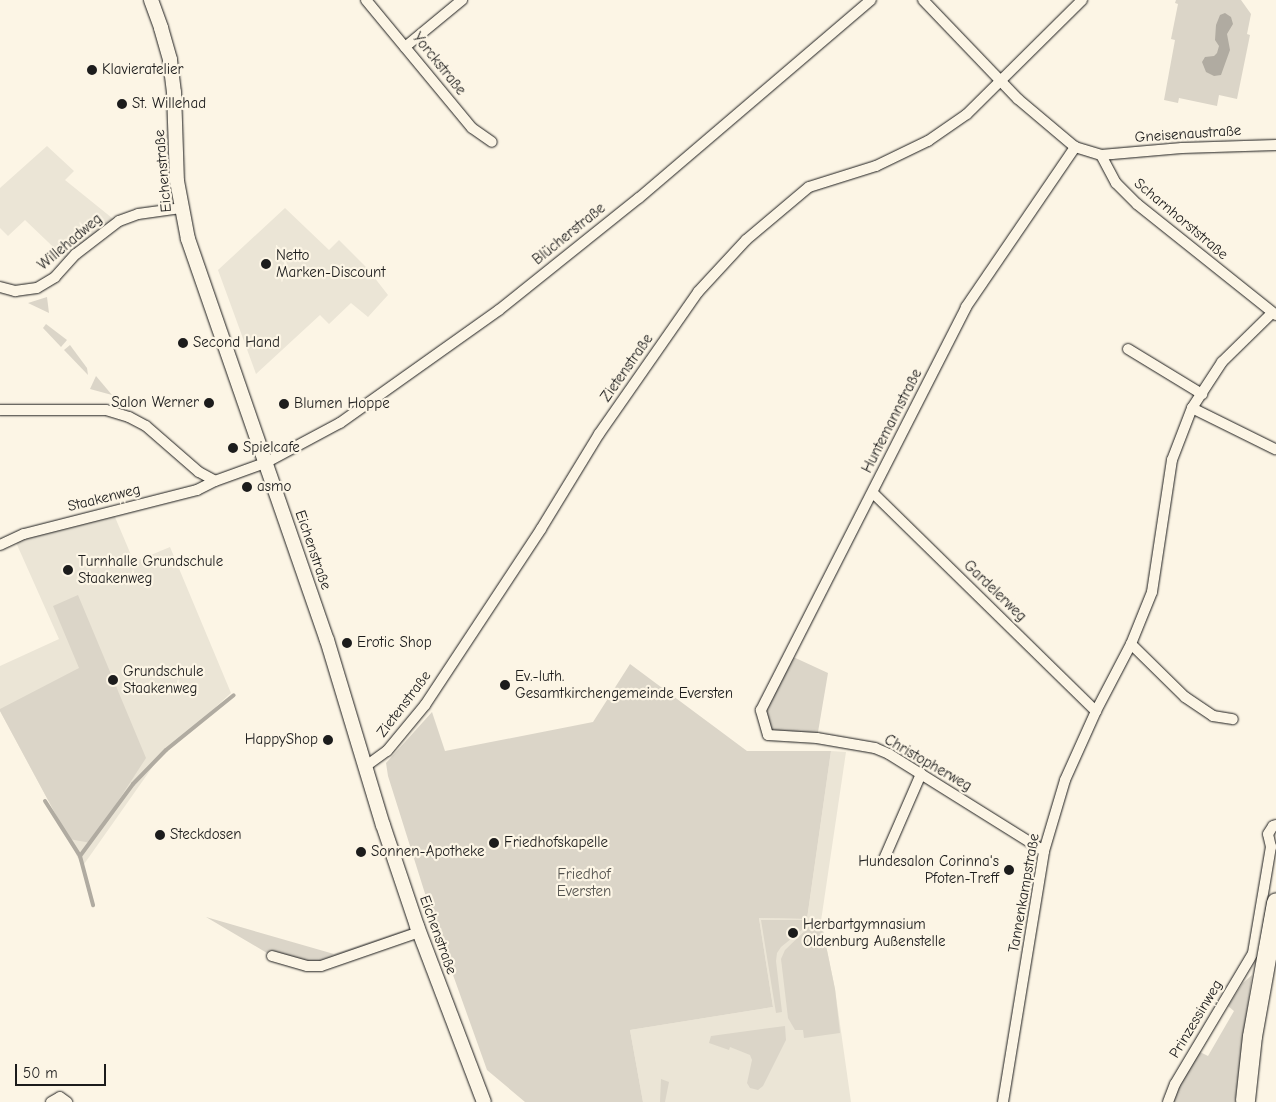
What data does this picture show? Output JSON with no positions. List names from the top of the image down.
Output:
{
  "streets": {
    "street": [
      "Yorckstraße",
      "Gneisenaustraße",
      "Eichenstraße",
      "Scharnhorststraße",
      "Blücherstraße",
      "Willehadweg",
      "Zietenstraße",
      "Huntemannstraße",
      "Staakenweg",
      "Gardelerweg",
      "Christopherweg",
      "Tannenkampstraße",
      "Prinzessinweg"
    ]
  },
  "crossings": [
    ["Gneisenaustraße", "Scharnhorststraße"],
    ["Eichenstraße", "Blücherstraße"],
    ["Eichenstraße", "Willehadweg"],
    ["Eichenstraße", "Zietenstraße"],
    ["Scharnhorststraße", "Tannenkampstraße"],
    ["Blücherstraße", "Staakenweg"],
    ["Huntemannstraße", "Gardelerweg"],
    ["Huntemannstraße", "Christopherweg"],
    ["Gardelerweg", "Tannenkampstraße"],
    ["Christopherweg", "Tannenkampstraße"]
  ],
  "parks": ["Friedhof Eversten"],
  "places": [
    "Klavieratelier",
    "St. Willehad",
    "Netto Marken-Discount",
    "Second Hand",
    "Salon Werner",
    "Blumen Hoppe",
    "Spielcafe",
    "asmo",
    "Turnhalle Grundschule Staakenweg",
    "Erotic Shop",
    "Grundschule Staakenweg",
    "Ev.-luth. Gesamtkirchengemeinde Eversten",
    "HappyShop",
    "Steckdosen",
    "Friedhofskapelle",
    "Sonnen-Apotheke",
    "Hundesalon Corinna's Pfoten-Treff",
    "Herbartgymnasium Oldenburg Außenstelle"
  ],
  "scale_bar": "50 m"
}
